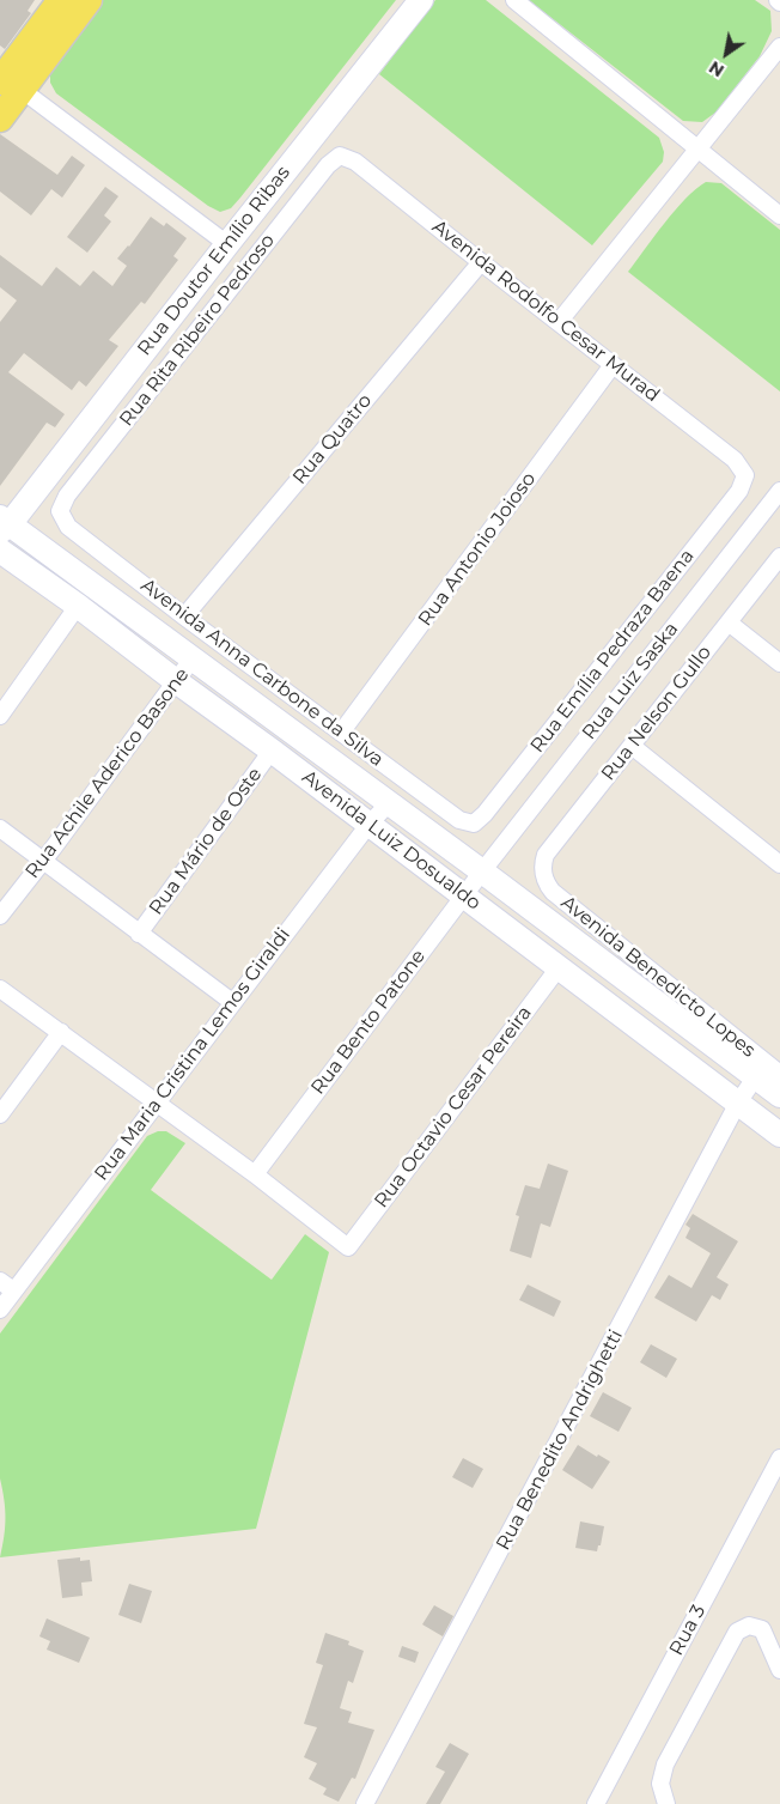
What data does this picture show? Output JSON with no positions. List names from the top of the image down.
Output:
{
  "streets": {
    "street": [
      "Rua Doutor Emílio Ribas",
      "Avenida Rodolfo Cesar Murad",
      "Rua Rita Ribeiro Pedroso",
      "Rua Quatro",
      "Rua Antonio Joioso",
      "Rua Emília Pedraza Baena",
      "Avenida Anna Carbone da Silva",
      "Rua Luiz Saska",
      "Rua Nelson Gullo",
      "Rua Achile Aderico Basone",
      "Avenida Luiz Dosualdo",
      "Rua Mário de Oste",
      "Avenida Benedicto Lopes",
      "Rua Bento Patone",
      "Rua Maria Cristina Lemos Giraldi",
      "Rua Octavio Cesar Pereira",
      "Rua Benedito Andrighetti",
      "Rua 3"
    ]
  },
  "crossings": [
    ["Rua Doutor Emílio Ribas", "Avenida Luiz Dosualdo"],
    ["Avenida Rodolfo Cesar Murad", "Rua Rita Ribeiro Pedroso"],
    ["Avenida Rodolfo Cesar Murad", "Rua Quatro"],
    ["Avenida Rodolfo Cesar Murad", "Rua Antonio Joioso"],
    ["Avenida Rodolfo Cesar Murad", "Rua Emília Pedraza Baena"],
    ["Rua Rita Ribeiro Pedroso", "Avenida Anna Carbone da Silva"],
    ["Rua Quatro", "Avenida Anna Carbone da Silva"],
    ["Rua Antonio Joioso", "Avenida Anna Carbone da Silva"],
    ["Rua Emília Pedraza Baena", "Avenida Anna Carbone da Silva"],
    ["Rua Luiz Saska", "Avenida Luiz Dosualdo"],
    ["Rua Luiz Saska", "Rua Bento Patone"],
    ["Rua Nelson Gullo", "Avenida Benedicto Lopes"],
    ["Rua Achile Aderico Basone", "Avenida Luiz Dosualdo"],
    ["Avenida Luiz Dosualdo", "Rua Mário de Oste"],
    ["Avenida Luiz Dosualdo", "Rua Bento Patone"],
    ["Avenida Luiz Dosualdo", "Rua Maria Cristina Lemos Giraldi"],
    ["Avenida Luiz Dosualdo", "Rua Octavio Cesar Pereira"],
    ["Avenida Luiz Dosualdo", "Rua Benedito Andrighetti"],
    ["Rua Bento Patone", "Rua Octavio Cesar Pereira"]
  ],
  "north": "bottom left"
}
